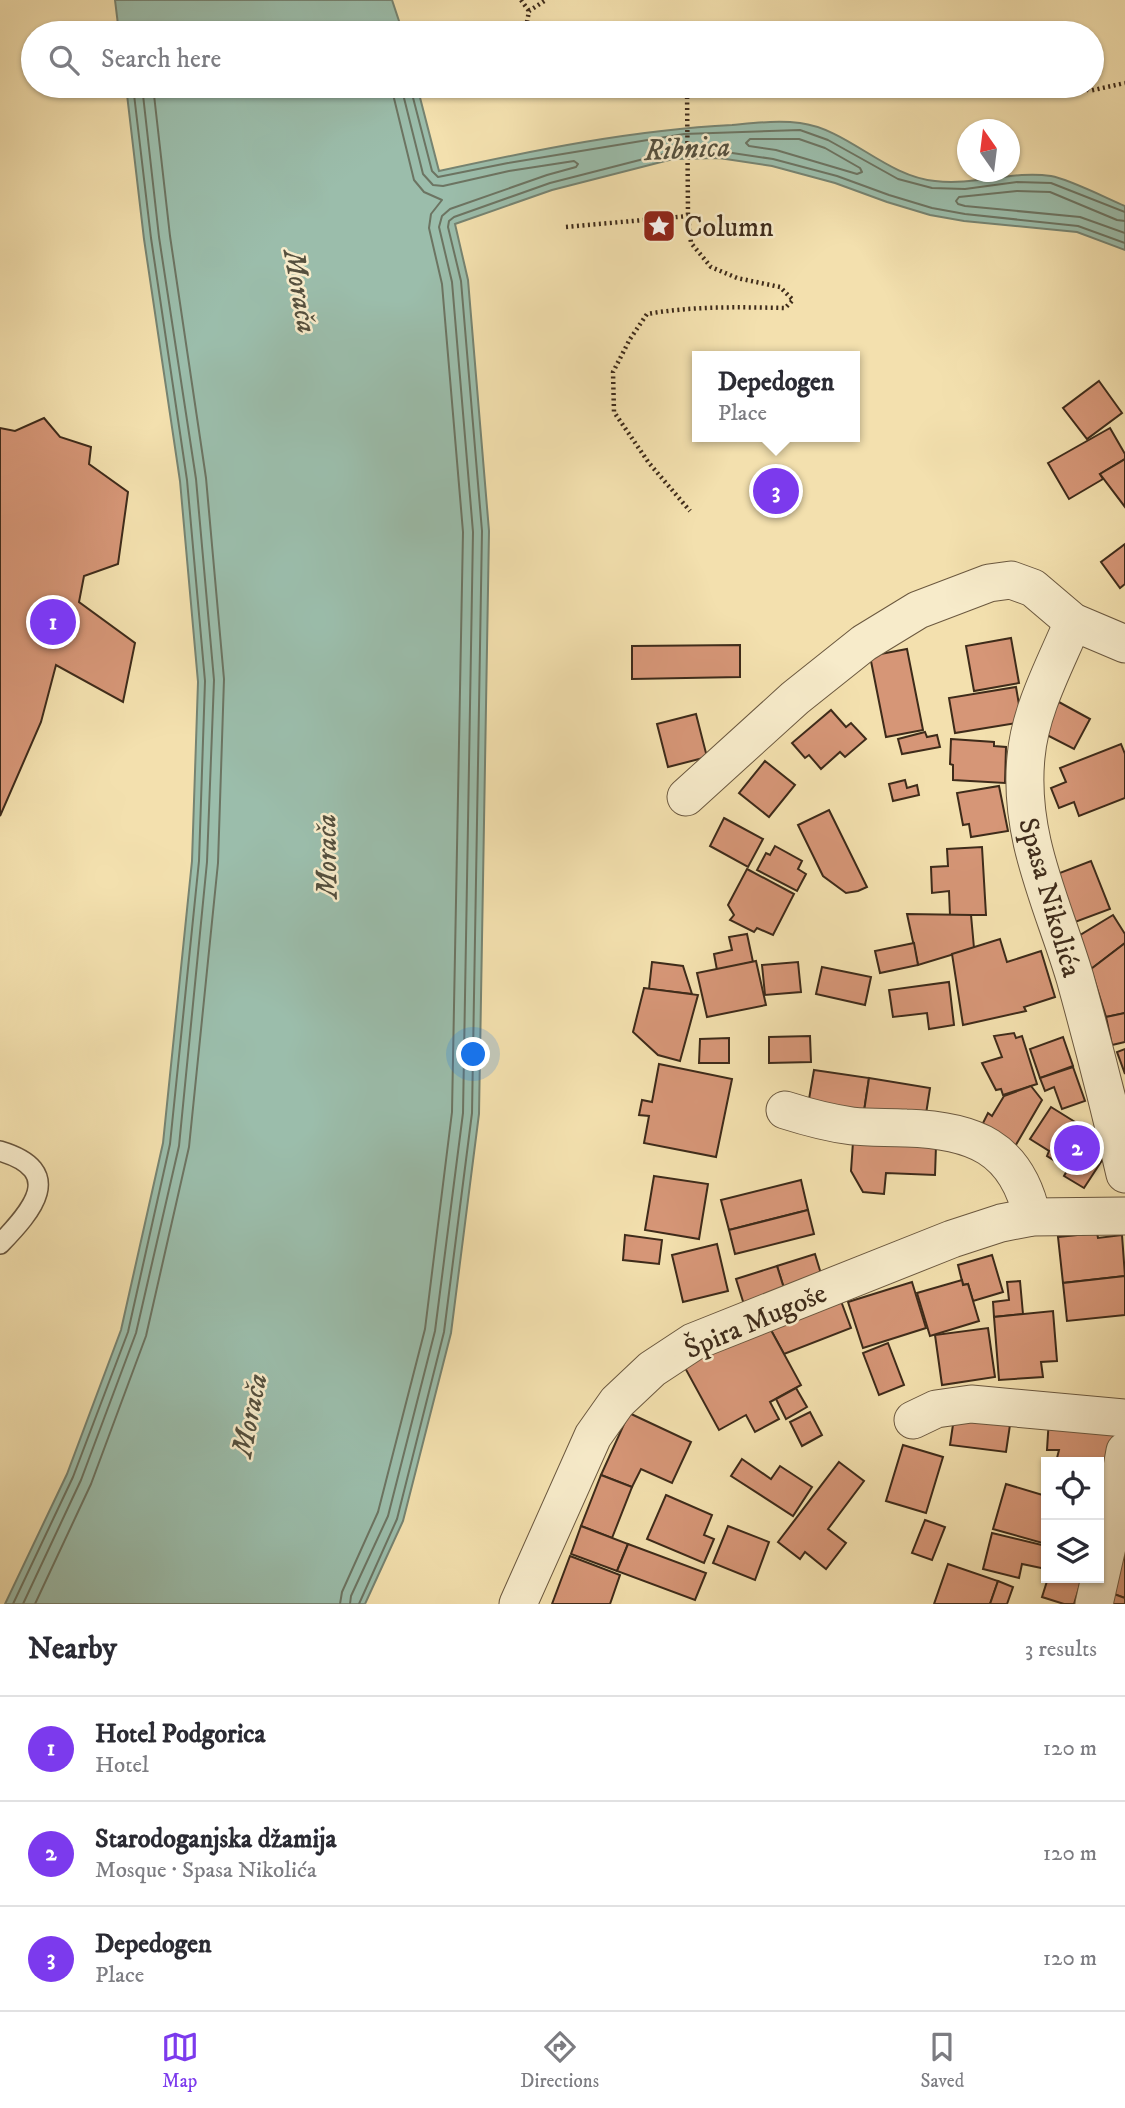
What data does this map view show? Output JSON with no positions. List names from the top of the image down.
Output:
{
  "streets": {
    "street": ["Spasa Nikolića", "Špira Mugoše"]
  },
  "water": ["Ribnica", "Morača"],
  "places": {
    "place": ["Column"]
  },
  "north": "top",
  "page": {
    "search": "Search here",
    "popup": ["Depedogen", "Place"],
    "pins": ["3", "1", "2"],
    "heading": ["Nearby", "3 results"],
    "list": [
      {
        "mark": "1",
        "name": "Hotel Podgorica",
        "note": "Hotel",
        "value": "120 m"
      },
      {
        "mark": "2",
        "name": "Starodoganjska džamija",
        "note": "Mosque · Spasa Nikolića",
        "value": "120 m"
      },
      {
        "mark": "3",
        "name": "Depedogen",
        "note": "Place",
        "value": "120 m"
      }
    ],
    "nav": ["Map", "Directions", "Saved"]
  }
}
